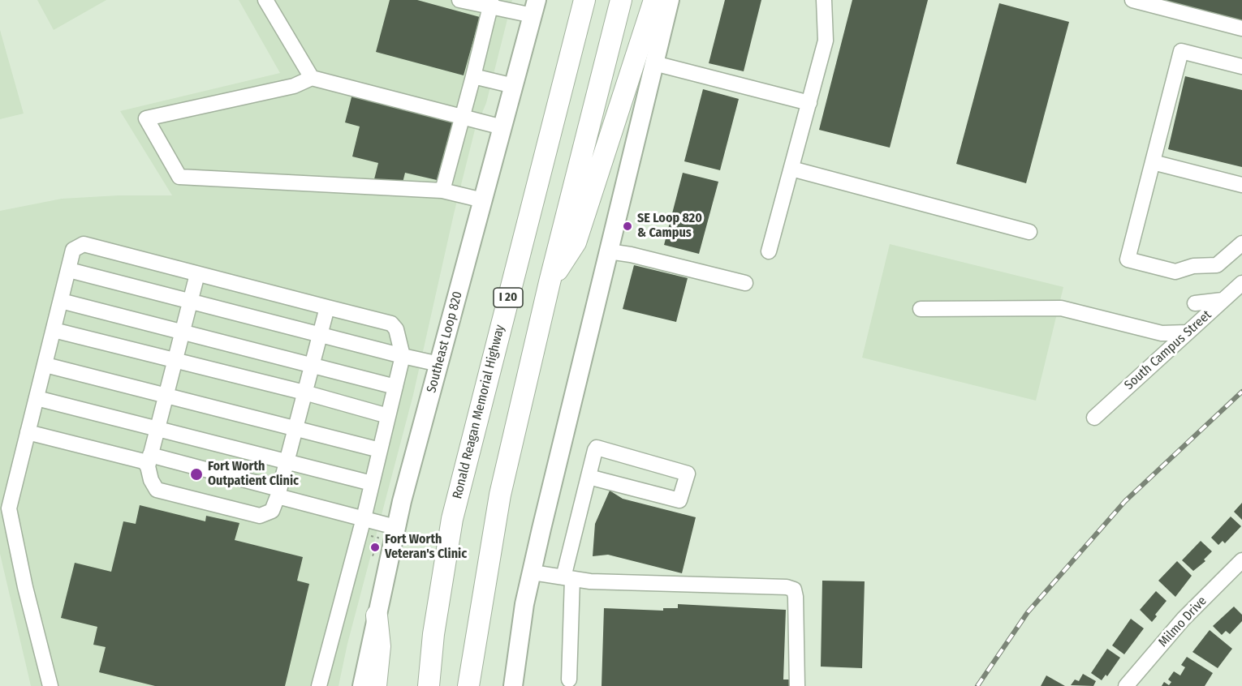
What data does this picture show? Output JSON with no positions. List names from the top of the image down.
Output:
{
  "streets": {
    "highway": ["I 20", "Ronald Reagan Memorial Highway"],
    "main road": ["Southeast Loop 820"],
    "street": ["South Campus Street", "Milmo Drive"]
  },
  "places": ["SE Loop 820 & Campus", "Fort Worth Outpatient Clinic", "Fort Worth Veteran's Clinic"]
}
